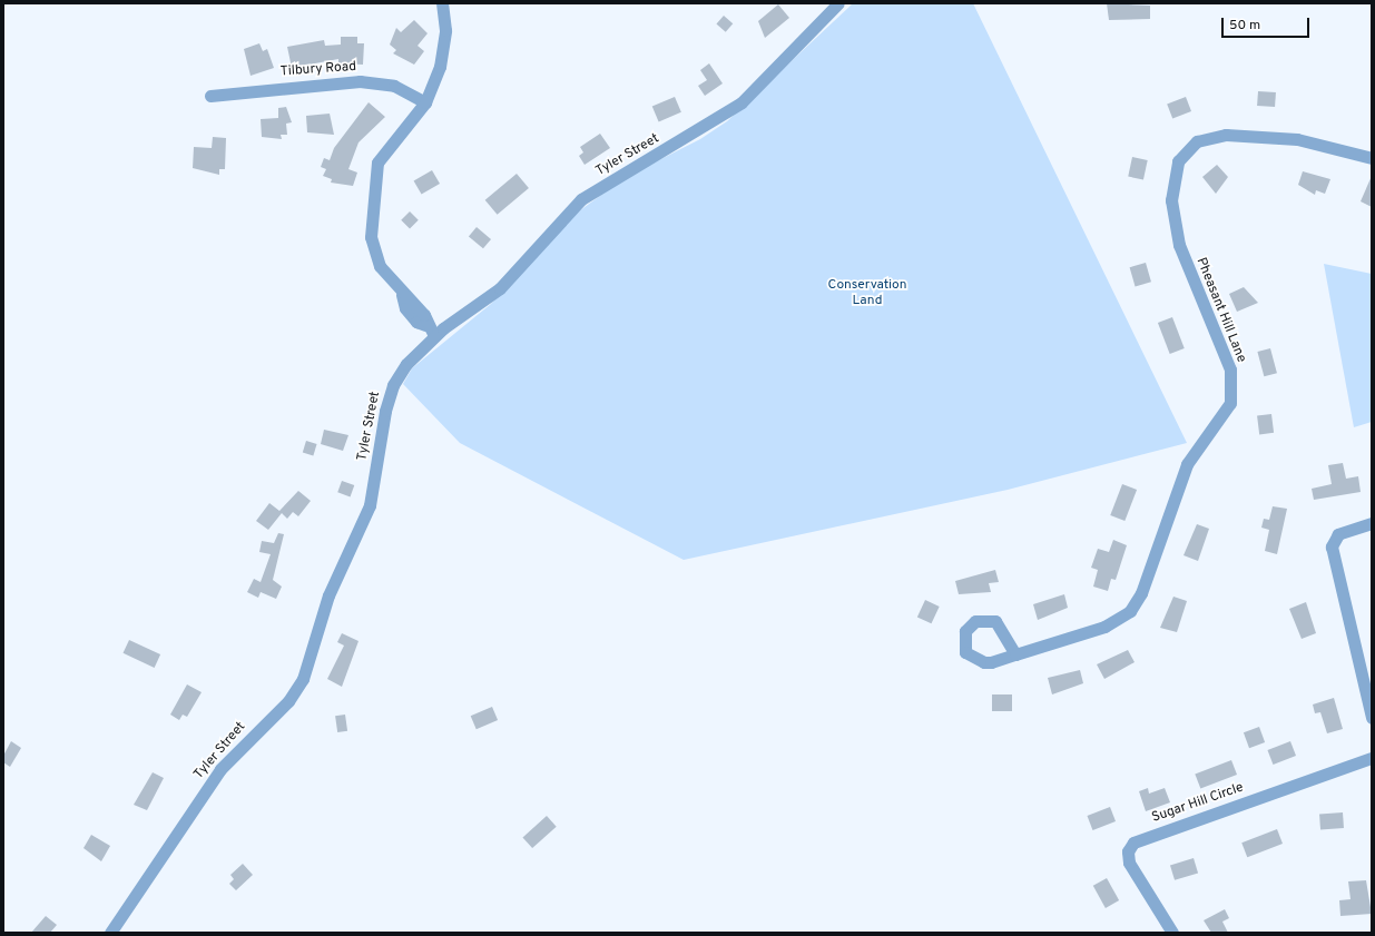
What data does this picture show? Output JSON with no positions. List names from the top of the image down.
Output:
{
  "streets": {
    "street": [
      "Tilbury Road",
      "Tyler Street",
      "Pheasant Hill Lane",
      "Sugar Hill Circle"
    ]
  },
  "parks": ["Conservation Land"],
  "scale_bar": "50 m"
}
